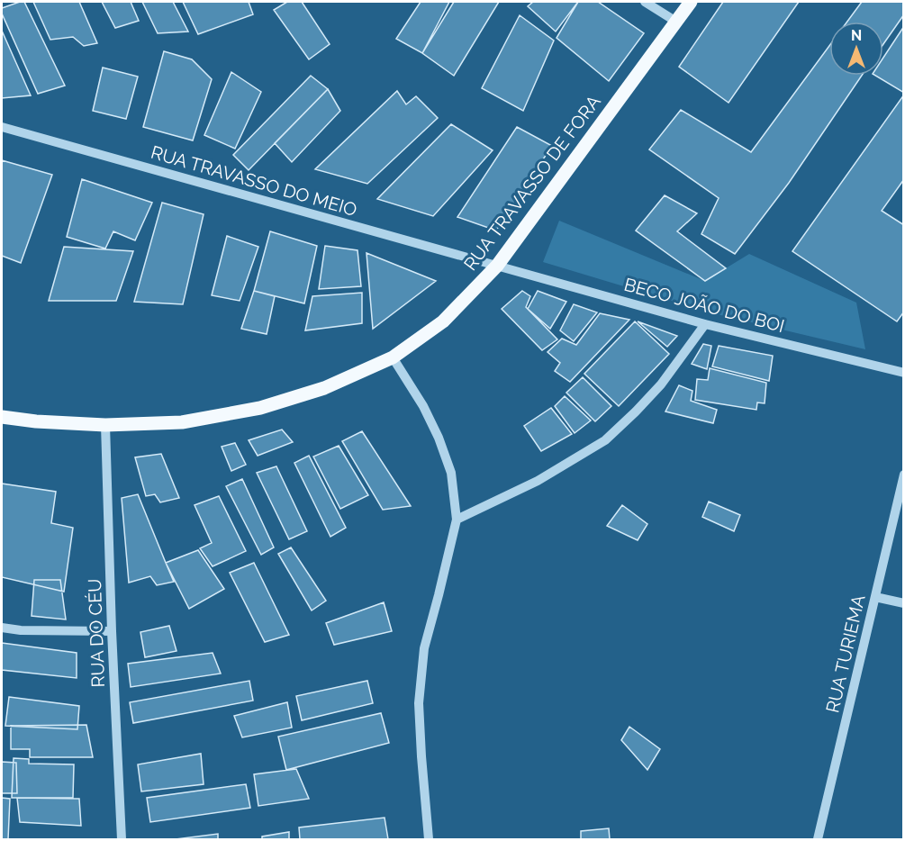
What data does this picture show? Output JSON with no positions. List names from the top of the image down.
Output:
{
  "streets": {
    "main road": ["RUA TRAVASSO DE FORA"],
    "street": [
      "RUA TRAVASSO DO MEIO",
      "BECO JOÃO DO BOI",
      "RUA DO CÉU",
      "RUA TURIEMA"
    ]
  },
  "crossings": [
    ["RUA TRAVASSO DO MEIO", "RUA TRAVASSO DE FORA"],
    ["RUA TRAVASSO DO MEIO", "BECO JOÃO DO BOI"],
    ["RUA TRAVASSO DE FORA", "BECO JOÃO DO BOI"],
    ["RUA TRAVASSO DE FORA", "RUA DO CÉU"]
  ],
  "north": "top"
}
